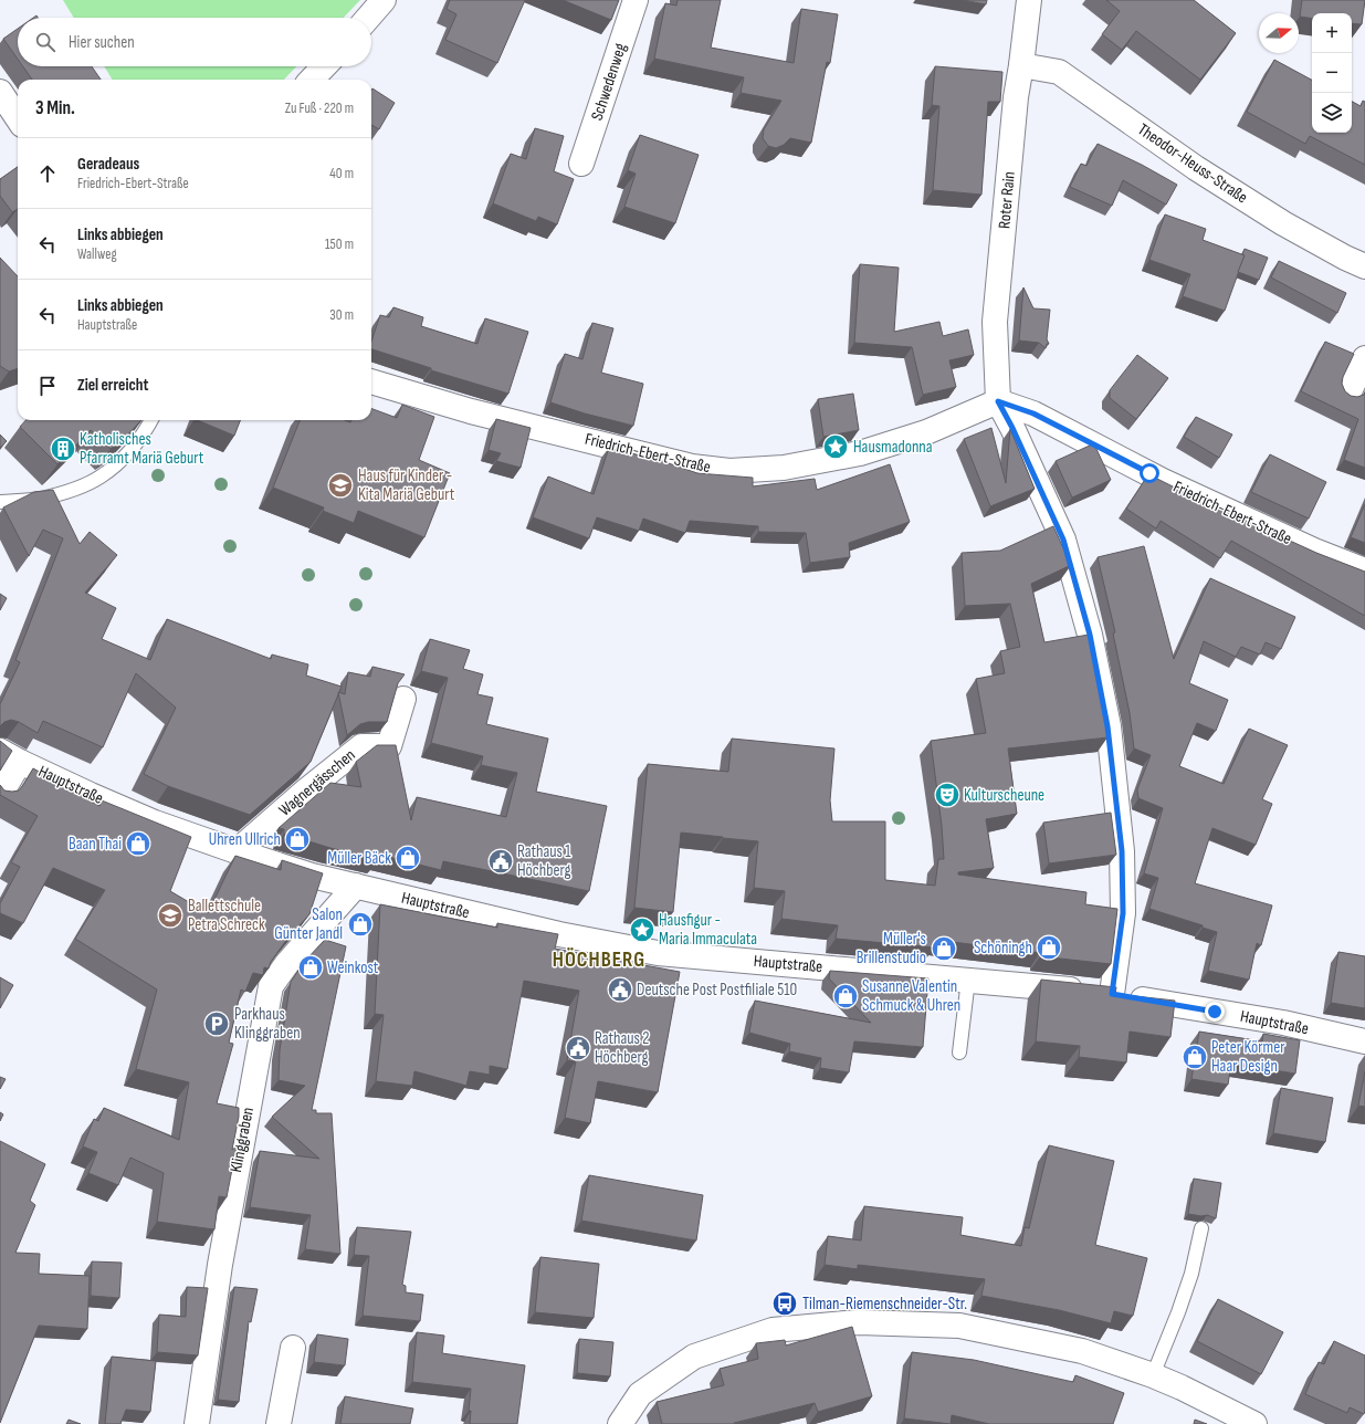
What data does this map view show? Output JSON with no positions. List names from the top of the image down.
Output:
{
  "streets": {
    "street": [
      "Schwedenweg",
      "Theodor-Heuss-Straße",
      "Roter Rain",
      "Friedrich-Ebert-Straße",
      "Wagnergässchen",
      "Hauptstraße",
      "Klinggraben"
    ]
  },
  "crossings": [
    ["Theodor-Heuss-Straße", "Roter Rain"],
    ["Roter Rain", "Friedrich-Ebert-Straße"],
    ["Wagnergässchen", "Hauptstraße"],
    ["Hauptstraße", "Klinggraben"]
  ],
  "districts": ["HÖCHBERG"],
  "places": {
    "place": ["Hausmadonna", "Hausfigur - Maria Immaculata"],
    "building": ["Katholisches Pfarramt Mariä Geburt"],
    "school or university": ["Haus für Kinder - Kita Mariä Geburt", "Ballettschule Petra Schreck"],
    "theatre": ["Kulturscheune"],
    "shop": [
      "Uhren Ullrich",
      "Baan Thai",
      "Müller Bäck",
      "Salon Günter Jandl",
      "Schöningh",
      "Müller's Brillenstudio",
      "Weinkost",
      "Susanne Valentin Schmuck & Uhren",
      "Peter Körmer Haar Design"
    ],
    "public building": ["Rathaus 1 Höchberg", "Deutsche Post Postfiliale 510", "Rathaus 2 Höchberg"],
    "parking": ["Parkhaus Klinggraben"],
    "bus stop": ["Tilman-Riemenschneider-Str."]
  },
  "north": "right",
  "page": {
    "map_buttons": ["+", "−"],
    "search": "Hier suchen",
    "heading": ["3 Min.", "Zu Fuß · 220 m"],
    "list": [
      ["Geradeaus", "Friedrich-Ebert-Straße", "40 m"],
      ["Links abbiegen", "Wallweg", "150 m"],
      ["Links abbiegen", "Hauptstraße", "30 m"],
      "Ziel erreicht"
    ]
  }
}
